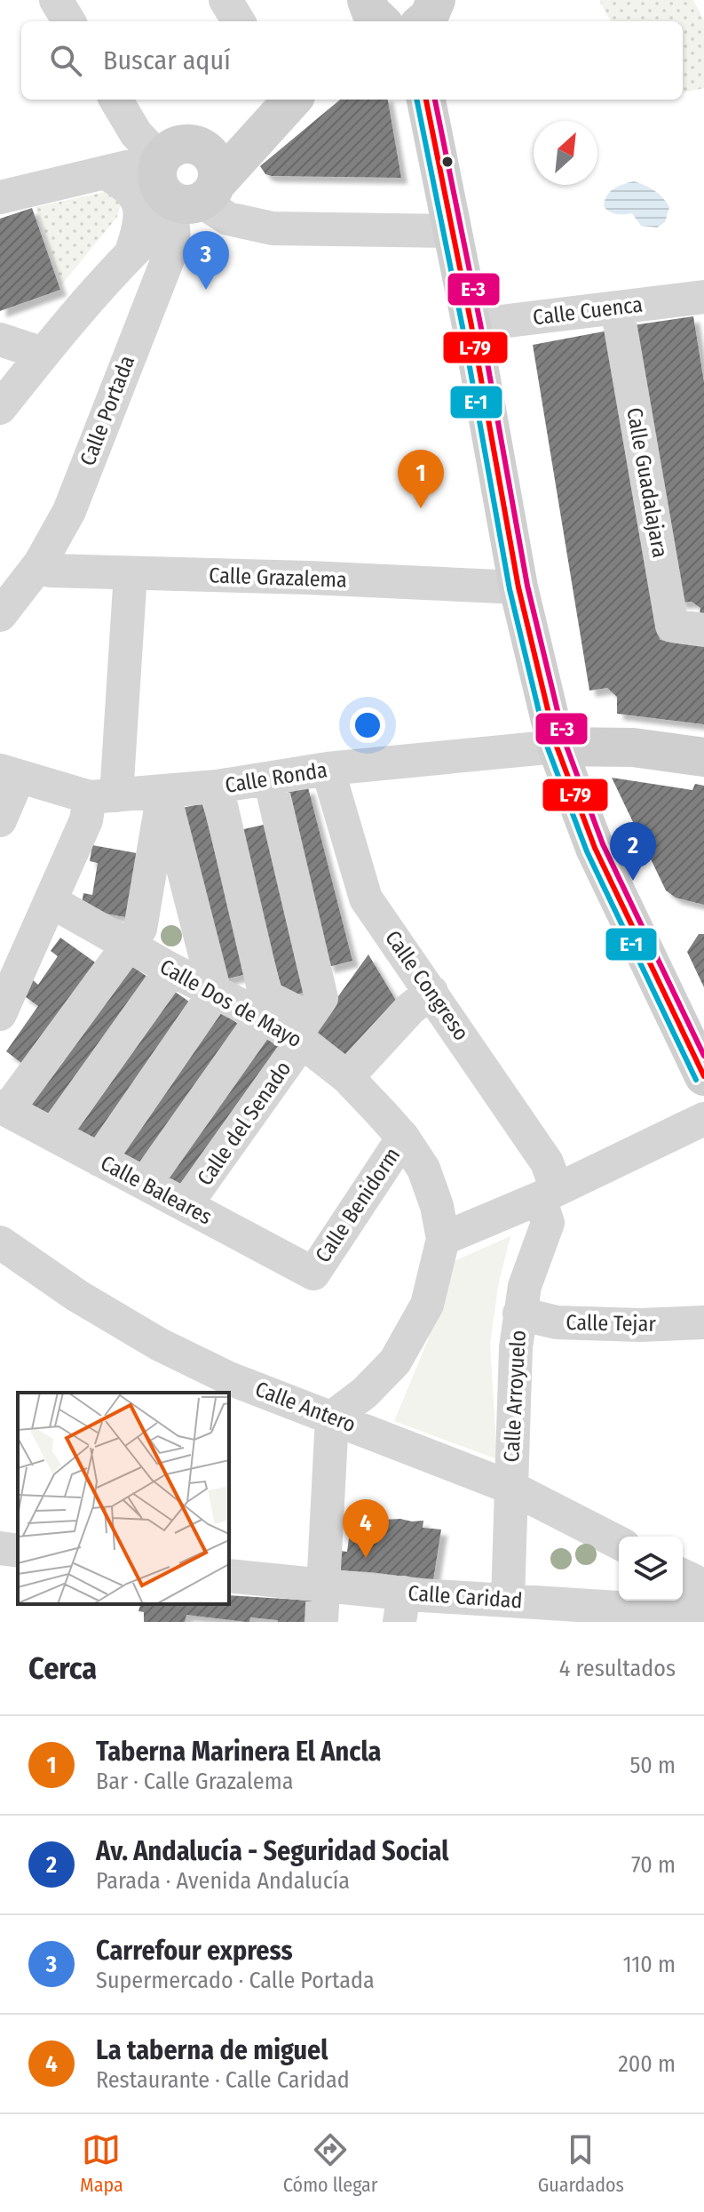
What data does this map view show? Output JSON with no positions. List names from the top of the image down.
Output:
{
  "streets": {
    "street": [
      "Calle Cuenca",
      "Calle Portada",
      "Calle Guadalajara",
      "Calle Grazalema",
      "Calle Ronda",
      "Calle Congreso",
      "Calle Dos de Mayo",
      "Calle del Senado",
      "Calle Baleares",
      "Calle Benidorm",
      "Calle Tejar",
      "Calle Arroyuelo",
      "Calle Antero",
      "Calle Caridad"
    ]
  },
  "crossings": [
    ["Calle Cuenca", "Calle Guadalajara"],
    ["Calle Portada", "Calle Grazalema"],
    ["Calle Ronda", "Calle Congreso"],
    ["Calle Ronda", "Calle del Senado"],
    ["Calle Congreso", "Calle Arroyuelo"],
    ["Calle Dos de Mayo", "Calle del Senado"],
    ["Calle Dos de Mayo", "Calle Benidorm"],
    ["Calle Dos de Mayo", "Calle Antero"],
    ["Calle del Senado", "Calle Baleares"],
    ["Calle Baleares", "Calle Benidorm"],
    ["Calle Tejar", "Calle Arroyuelo"],
    ["Calle Arroyuelo", "Calle Antero"],
    ["Calle Arroyuelo", "Calle Caridad"]
  ],
  "lines": ["transit line L-79", "transit line E-1", "transit line E-3"],
  "north": "top right",
  "page": {
    "search": "Buscar aquí",
    "pins": [
      "3",
      "1",
      "2",
      "4"
    ],
    "heading": ["Cerca", "4 resultados"],
    "list": [
      {
        "mark": "1",
        "name": "Taberna Marinera El Ancla",
        "note": "Bar · Calle Grazalema",
        "value": "50 m"
      },
      {
        "mark": "2",
        "name": "Av. Andalucía - Seguridad Social",
        "note": "Parada · Avenida Andalucía",
        "value": "70 m"
      },
      {
        "mark": "3",
        "name": "Carrefour express",
        "note": "Supermercado · Calle Portada",
        "value": "110 m"
      },
      {
        "mark": "4",
        "name": "La taberna de miguel",
        "note": "Restaurante · Calle Caridad",
        "value": "200 m"
      }
    ],
    "nav": ["Mapa", "Cómo llegar", "Guardados"]
  }
}
